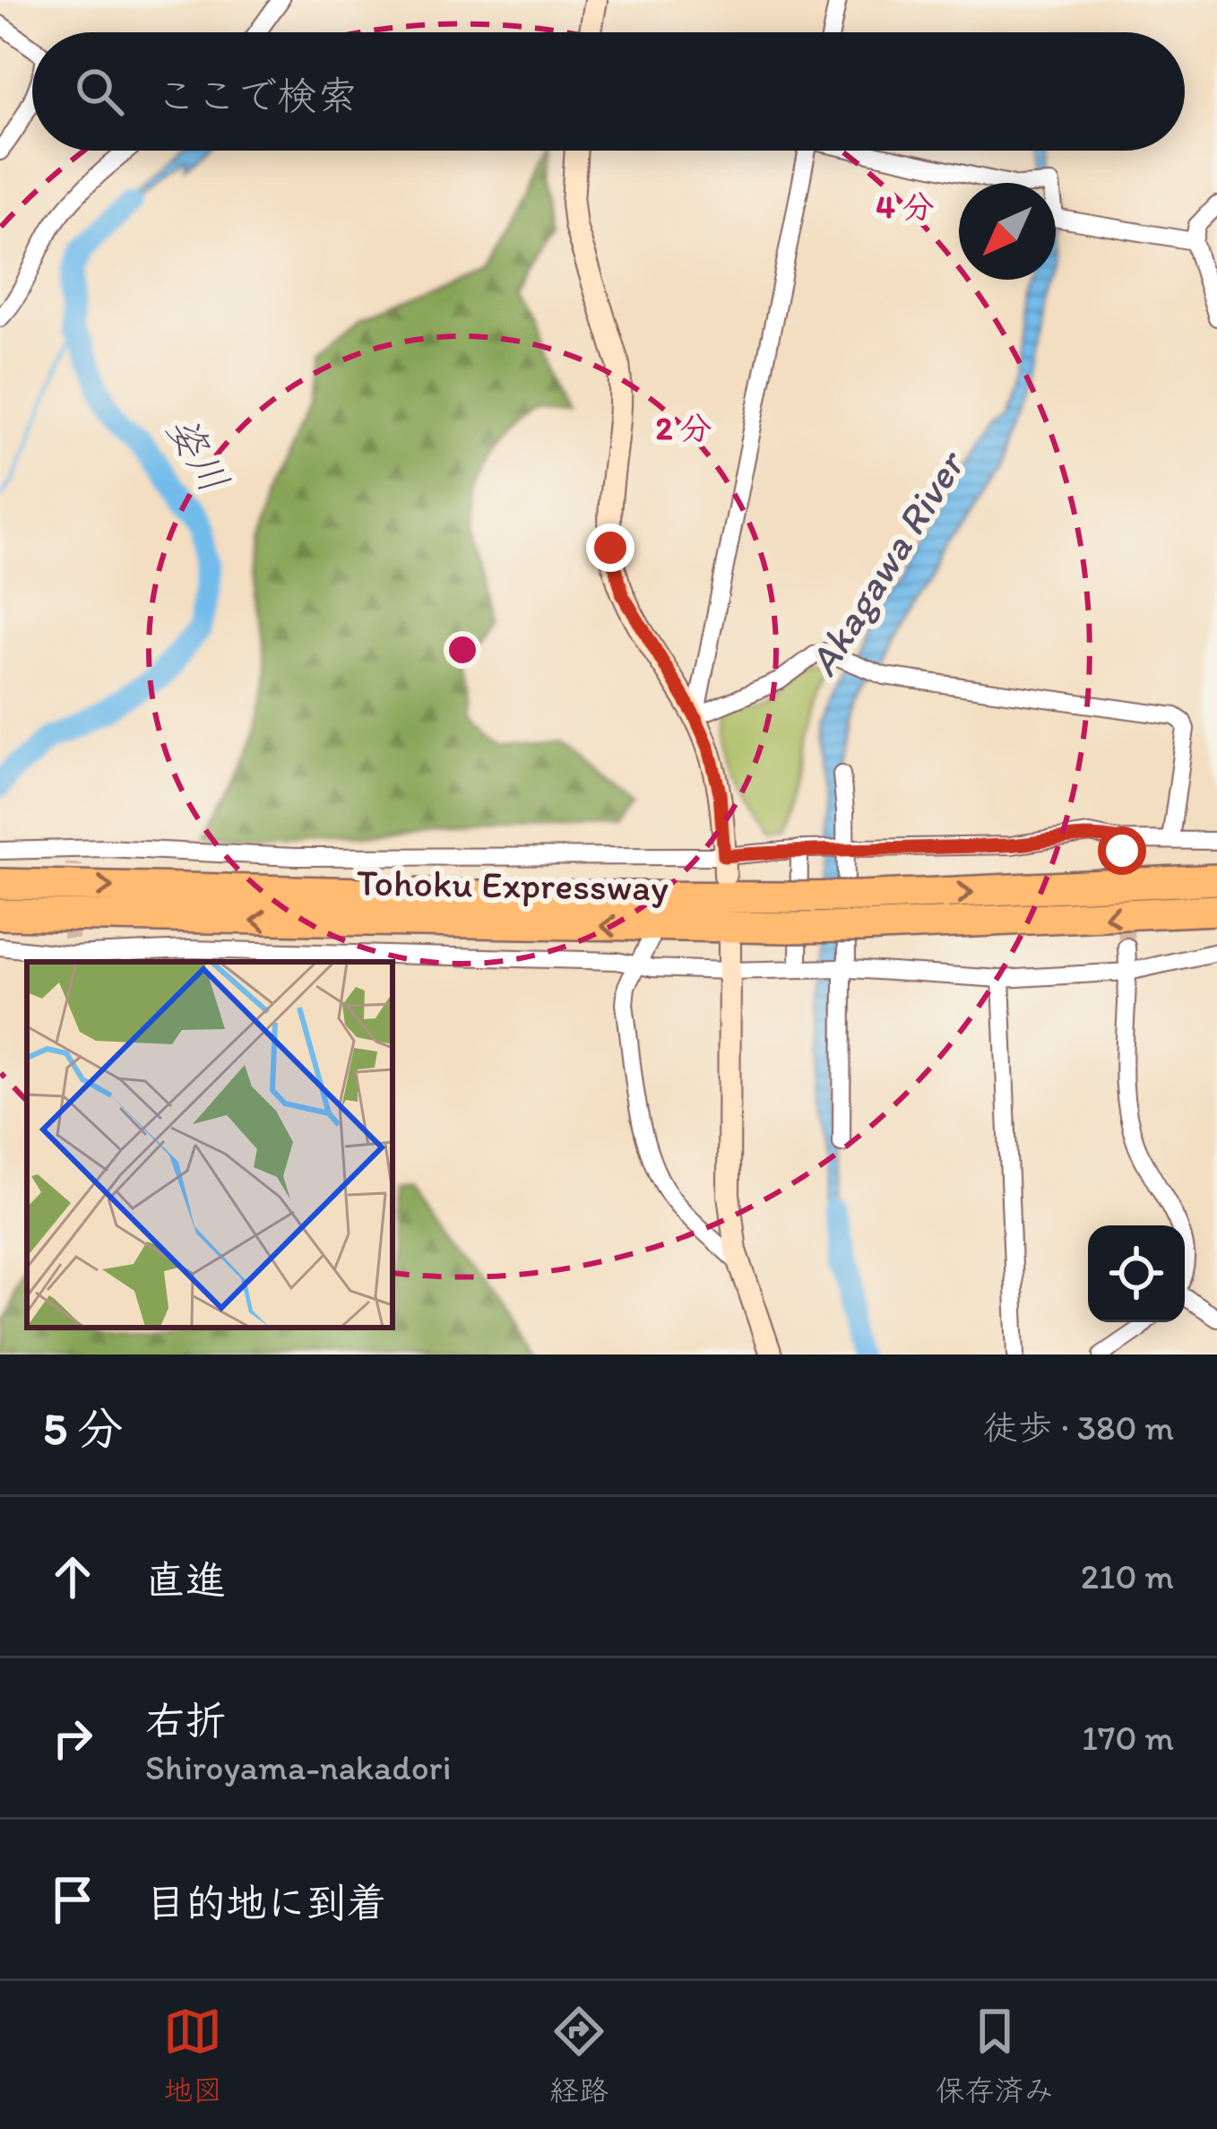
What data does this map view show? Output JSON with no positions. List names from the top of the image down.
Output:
{
  "streets": {
    "highway": ["Tohoku Expressway"]
  },
  "water": ["姿川", "Akagawa River"],
  "north": "bottom left",
  "page": {
    "search": "ここで検索",
    "heading": ["5 分", "徒歩 · 380 m"],
    "list": [
      ["直進", "210 m"],
      ["右折", "Shiroyama-nakadori", "170 m"],
      "目的地に到着"
    ],
    "nav": ["地図", "経路", "保存済み"]
  },
  "rings": ["4 分", "2 分"]
}
